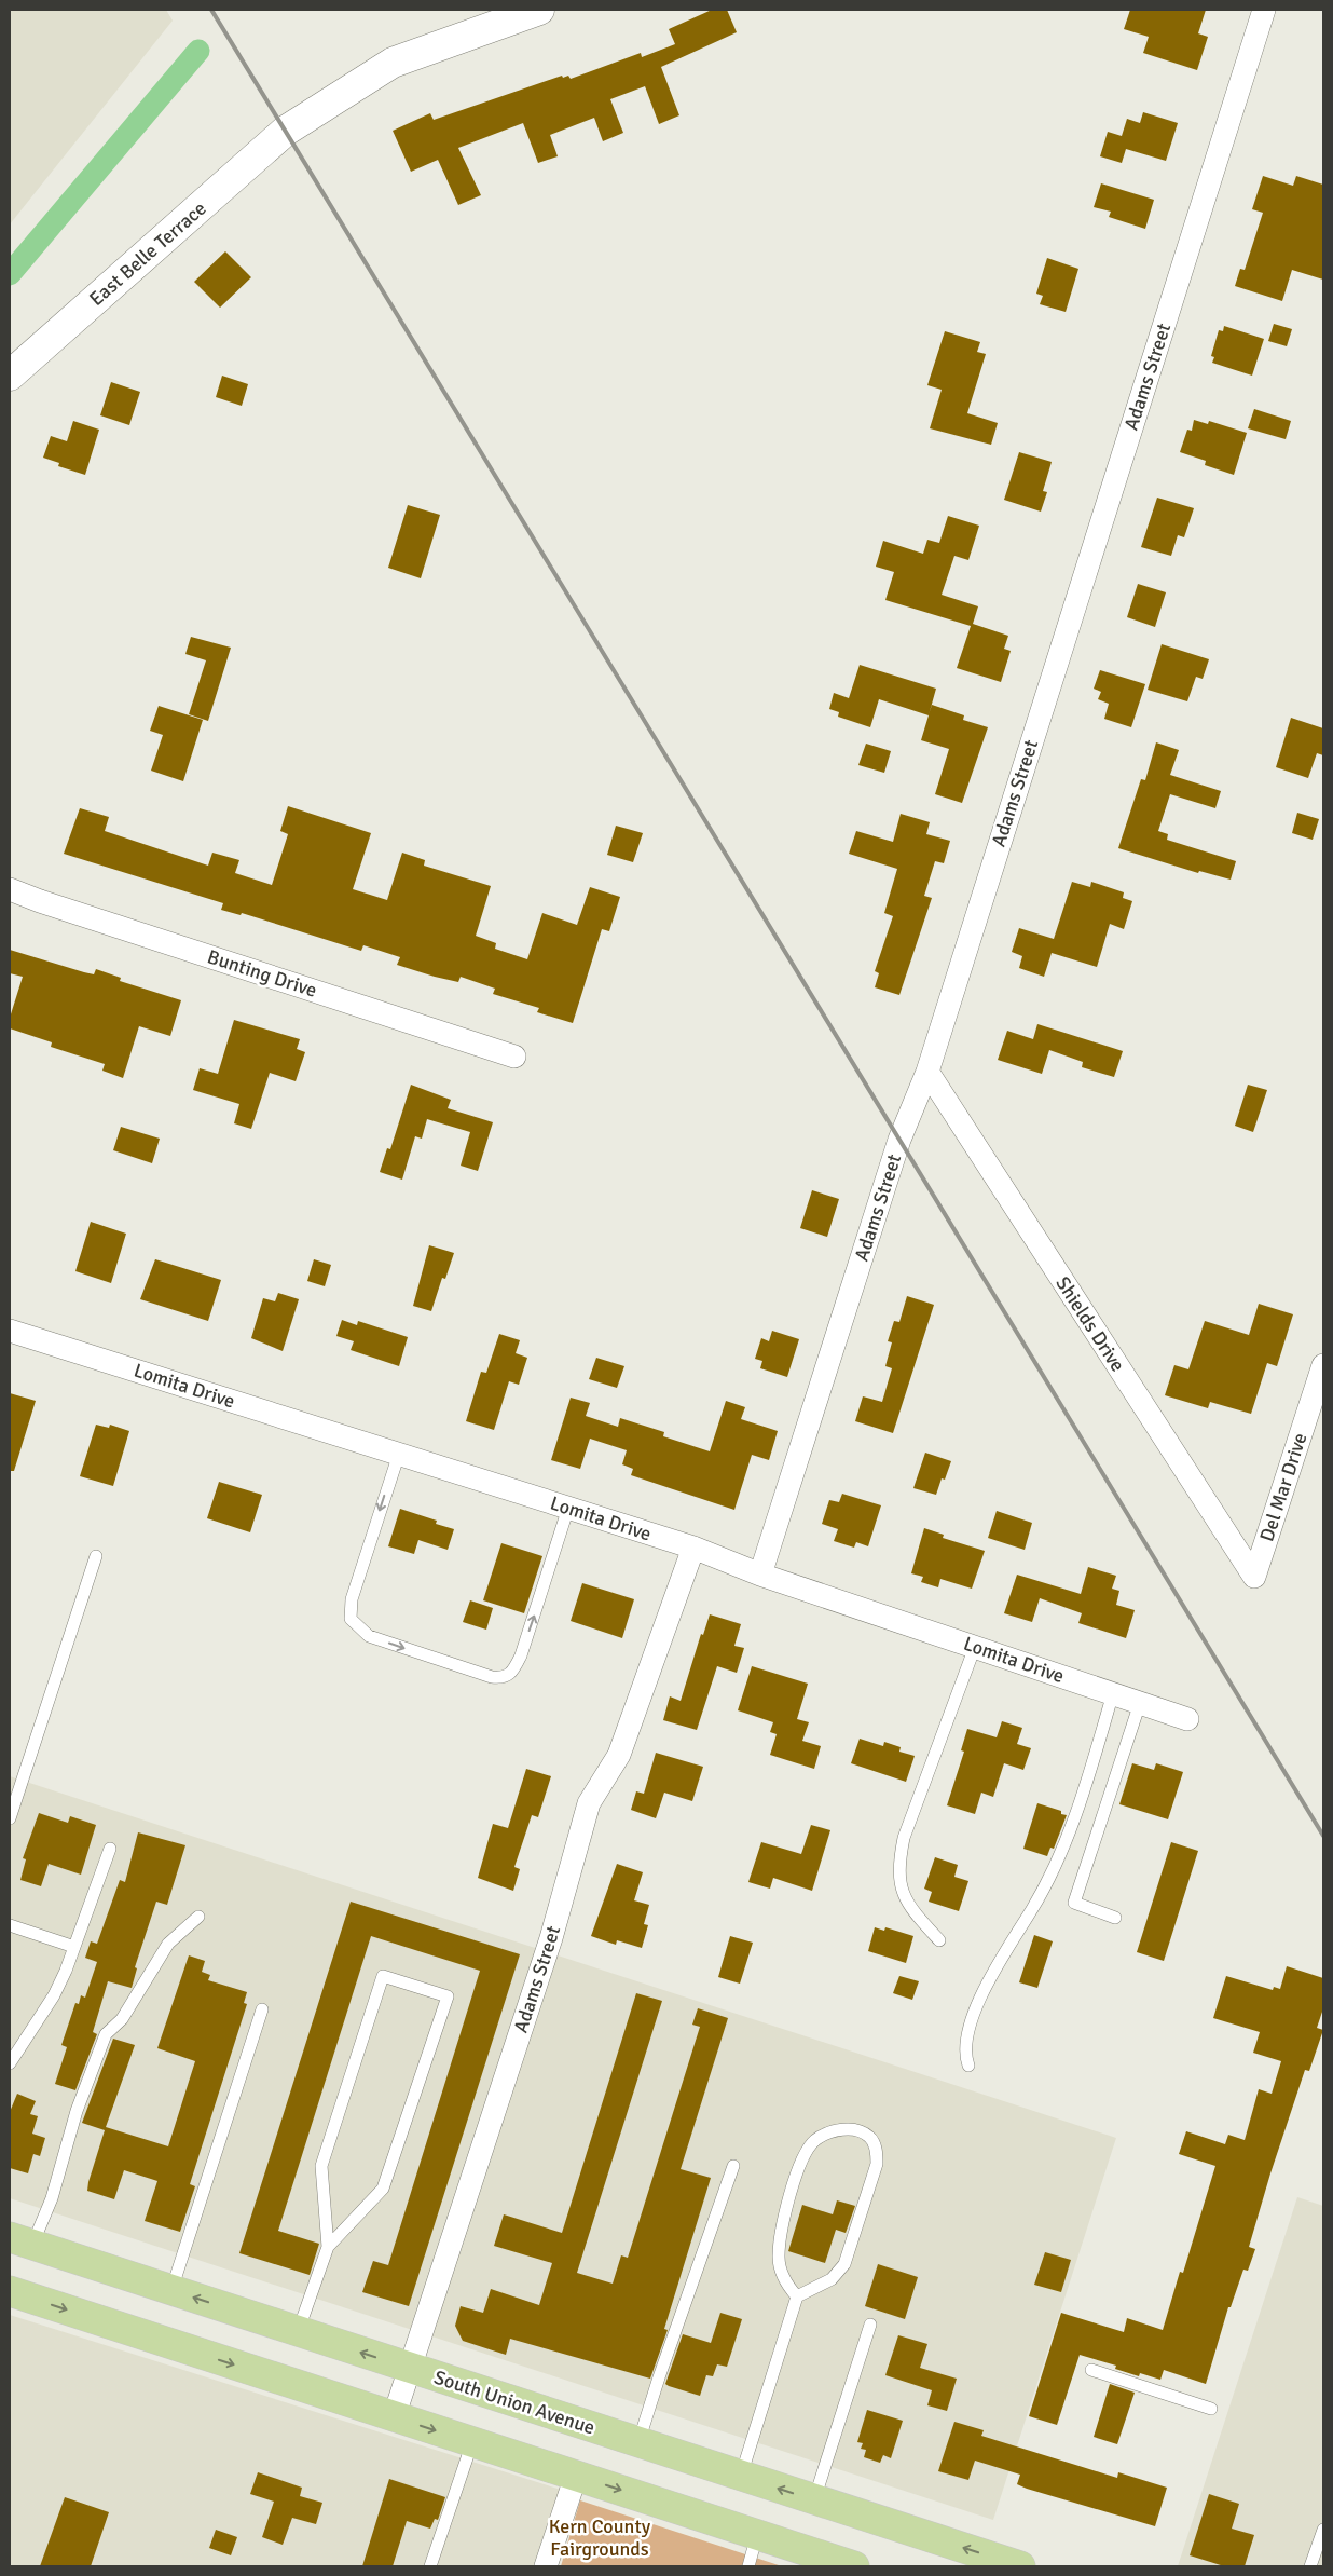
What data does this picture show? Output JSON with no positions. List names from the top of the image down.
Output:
{
  "streets": {
    "main road": ["South Union Avenue"],
    "street": [
      "East Belle Terrace",
      "Adams Street",
      "Bunting Drive",
      "Shields Drive",
      "Lomita Drive",
      "Del Mar Drive"
    ]
  },
  "crossings": [
    ["Adams Street", "Shields Drive"],
    ["Adams Street", "Lomita Drive"],
    ["Adams Street", "South Union Avenue"],
    ["Shields Drive", "Del Mar Drive"]
  ],
  "parks": ["Kern County Fairgrounds"]
}
